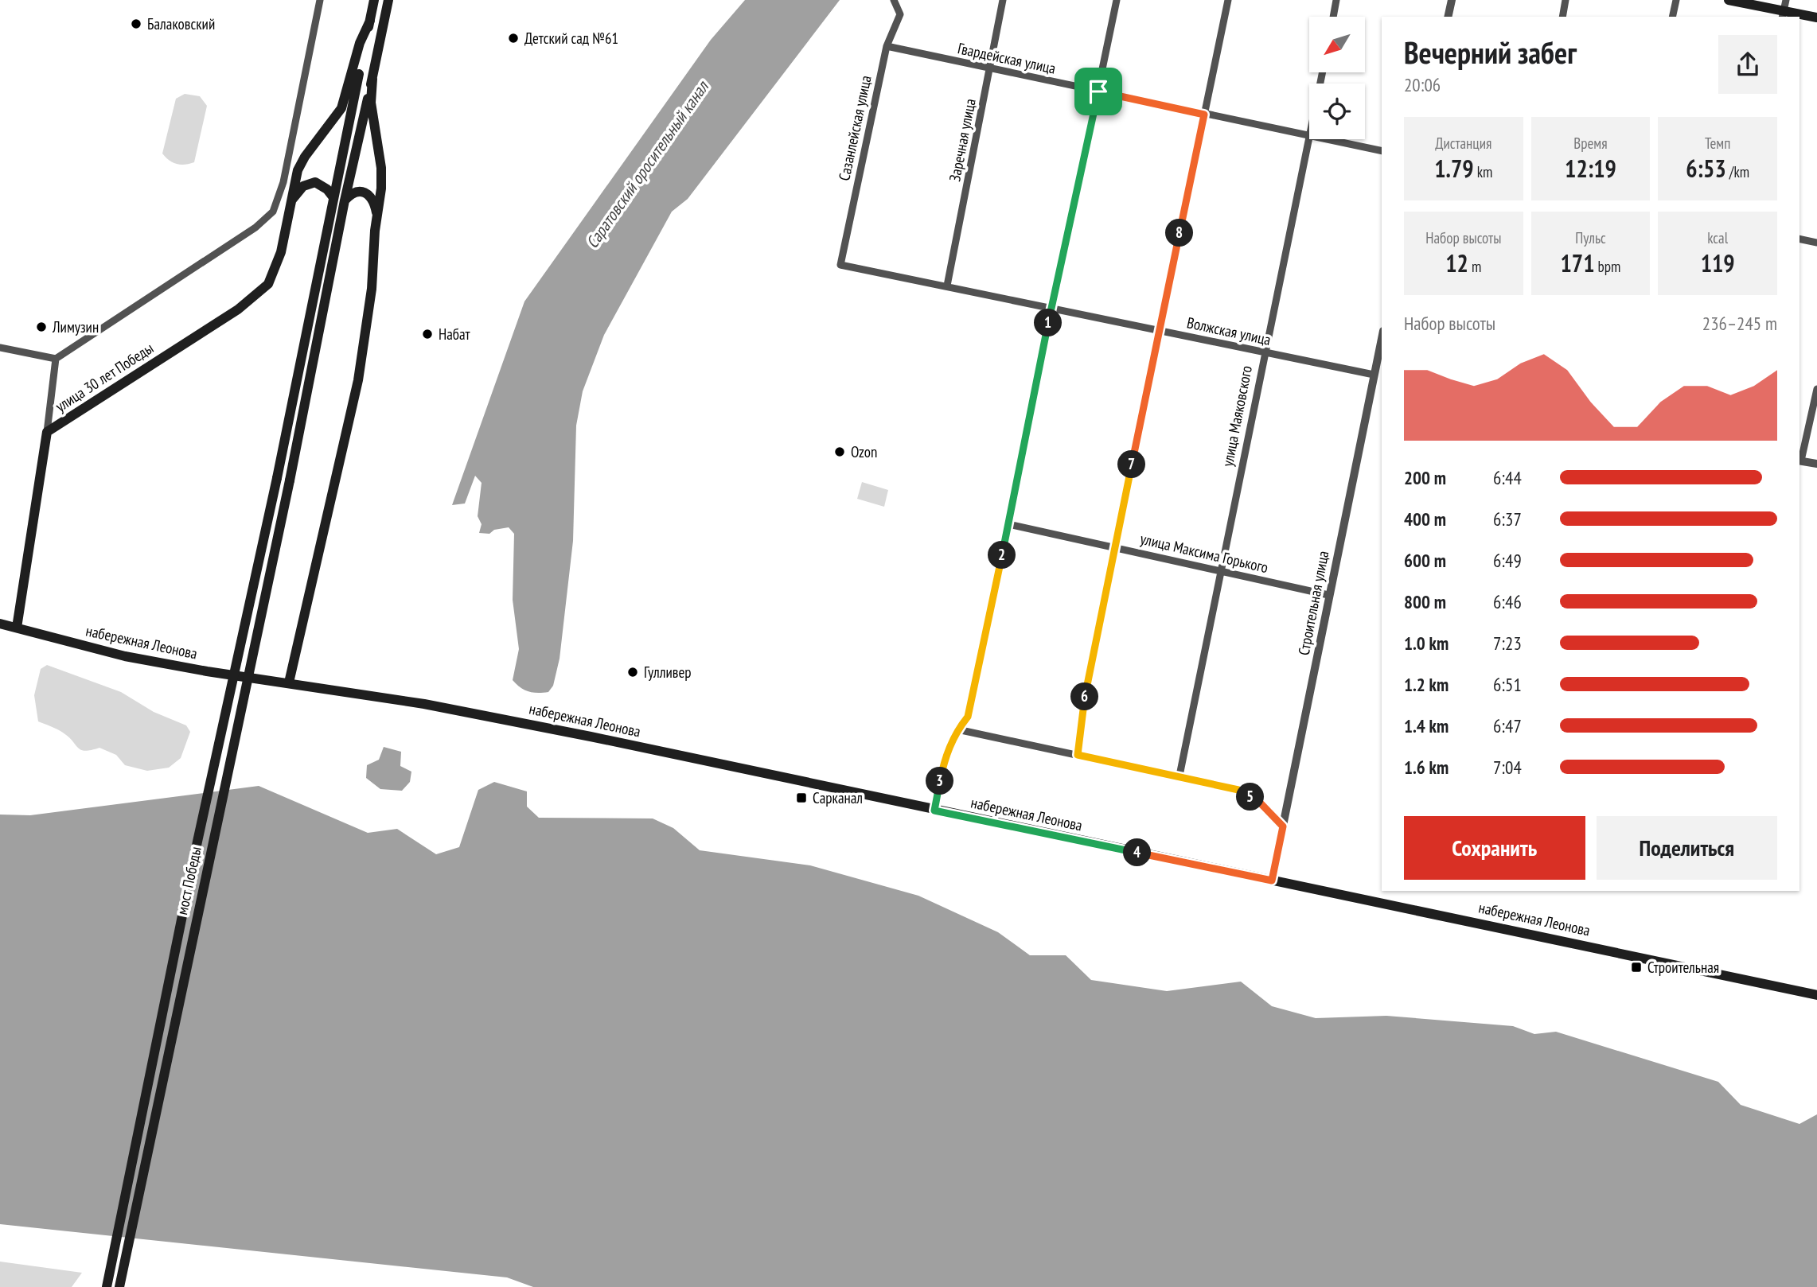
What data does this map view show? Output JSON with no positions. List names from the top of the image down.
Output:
{
  "streets": {
    "main road": ["улица 30 лет Победы", "набережная Леонова", "мост Победы"],
    "street": [
      "Гвардейская улица",
      "Сазанлейская улица",
      "Заречная улица",
      "Волжская улица",
      "улица Маяковского",
      "улица Максима Горького",
      "Строительная улица"
    ]
  },
  "crossings": [
    ["Гвардейская улица", "Сазанлейская улица"],
    ["Гвардейская улица", "Заречная улица"],
    ["Сазанлейская улица", "Волжская улица"],
    ["Заречная улица", "Волжская улица"],
    ["Волжская улица", "улица Маяковского"],
    ["Волжская улица", "Строительная улица"],
    ["улица 30 лет Победы", "набережная Леонова"],
    ["улица Маяковского", "улица Максима Горького"],
    ["улица Максима Горького", "Строительная улица"],
    ["Строительная улица", "набережная Леонова"]
  ],
  "water": ["Саратовский оросительный канал"],
  "places": {
    "other": [
      "Балаковский",
      "Детский сад №61",
      "Лимузин",
      "Набат",
      "Ozon",
      "Гулливер"
    ],
    "transit": ["Сарканал", "Строительная"]
  },
  "north": "bottom left",
  "page": {
    "heading": ["Вечерний забег", "20:06"],
    "stats": [
      ["Дистанция", "1.79 km"],
      ["Время", "12:19"],
      ["Темп", "6:53 /km"],
      ["Набор высоты", "12 m"],
      ["Пульс", "171 bpm"],
      ["kcal", "119"]
    ],
    "pins": [
      "8",
      "1",
      "7",
      "2",
      "6",
      "3",
      "5",
      "4"
    ],
    "chart": ["Набор высоты", "236–245 m"],
    "list": [
      {
        "name": "200 m",
        "note": "6:44"
      },
      {
        "name": "400 m",
        "note": "6:37"
      },
      {
        "name": "600 m",
        "note": "6:49"
      },
      {
        "name": "800 m",
        "note": "6:46"
      },
      {
        "name": "1.0 km",
        "note": "7:23"
      },
      {
        "name": "1.2 km",
        "note": "6:51"
      },
      {
        "name": "1.4 km",
        "note": "6:47"
      },
      {
        "name": "1.6 km",
        "note": "7:04"
      }
    ],
    "buttons": ["Сохранить", "Поделиться"]
  }
}
